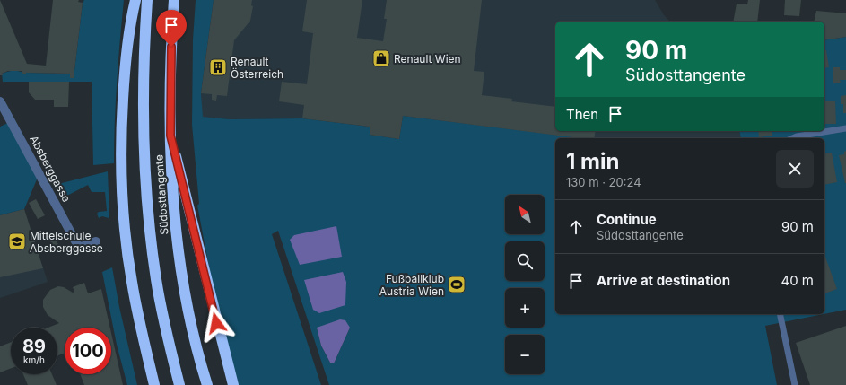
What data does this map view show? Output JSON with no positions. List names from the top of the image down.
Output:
{
  "streets": {
    "highway": ["Südosttangente"],
    "street": ["Absberggasse"]
  },
  "places": {
    "shop": ["Renault Wien"],
    "building": ["Renault Österreich"],
    "school or university": ["Mittelschule Absberggasse"],
    "sports": ["Fußballklub Austria Wien"]
  },
  "north": "top left",
  "page": {
    "turn": ["90 m", "Südosttangente"],
    "then": "Then",
    "heading": ["1 min", "130 m · 20:24"],
    "map_buttons": ["+", "−"],
    "list": [
      {
        "name": "Continue",
        "note": "Südosttangente",
        "value": "90 m"
      },
      {
        "name": "Arrive at destination",
        "value": "40 m"
      }
    ],
    "speed": "89 km/h",
    "limit": "100"
  }
}
